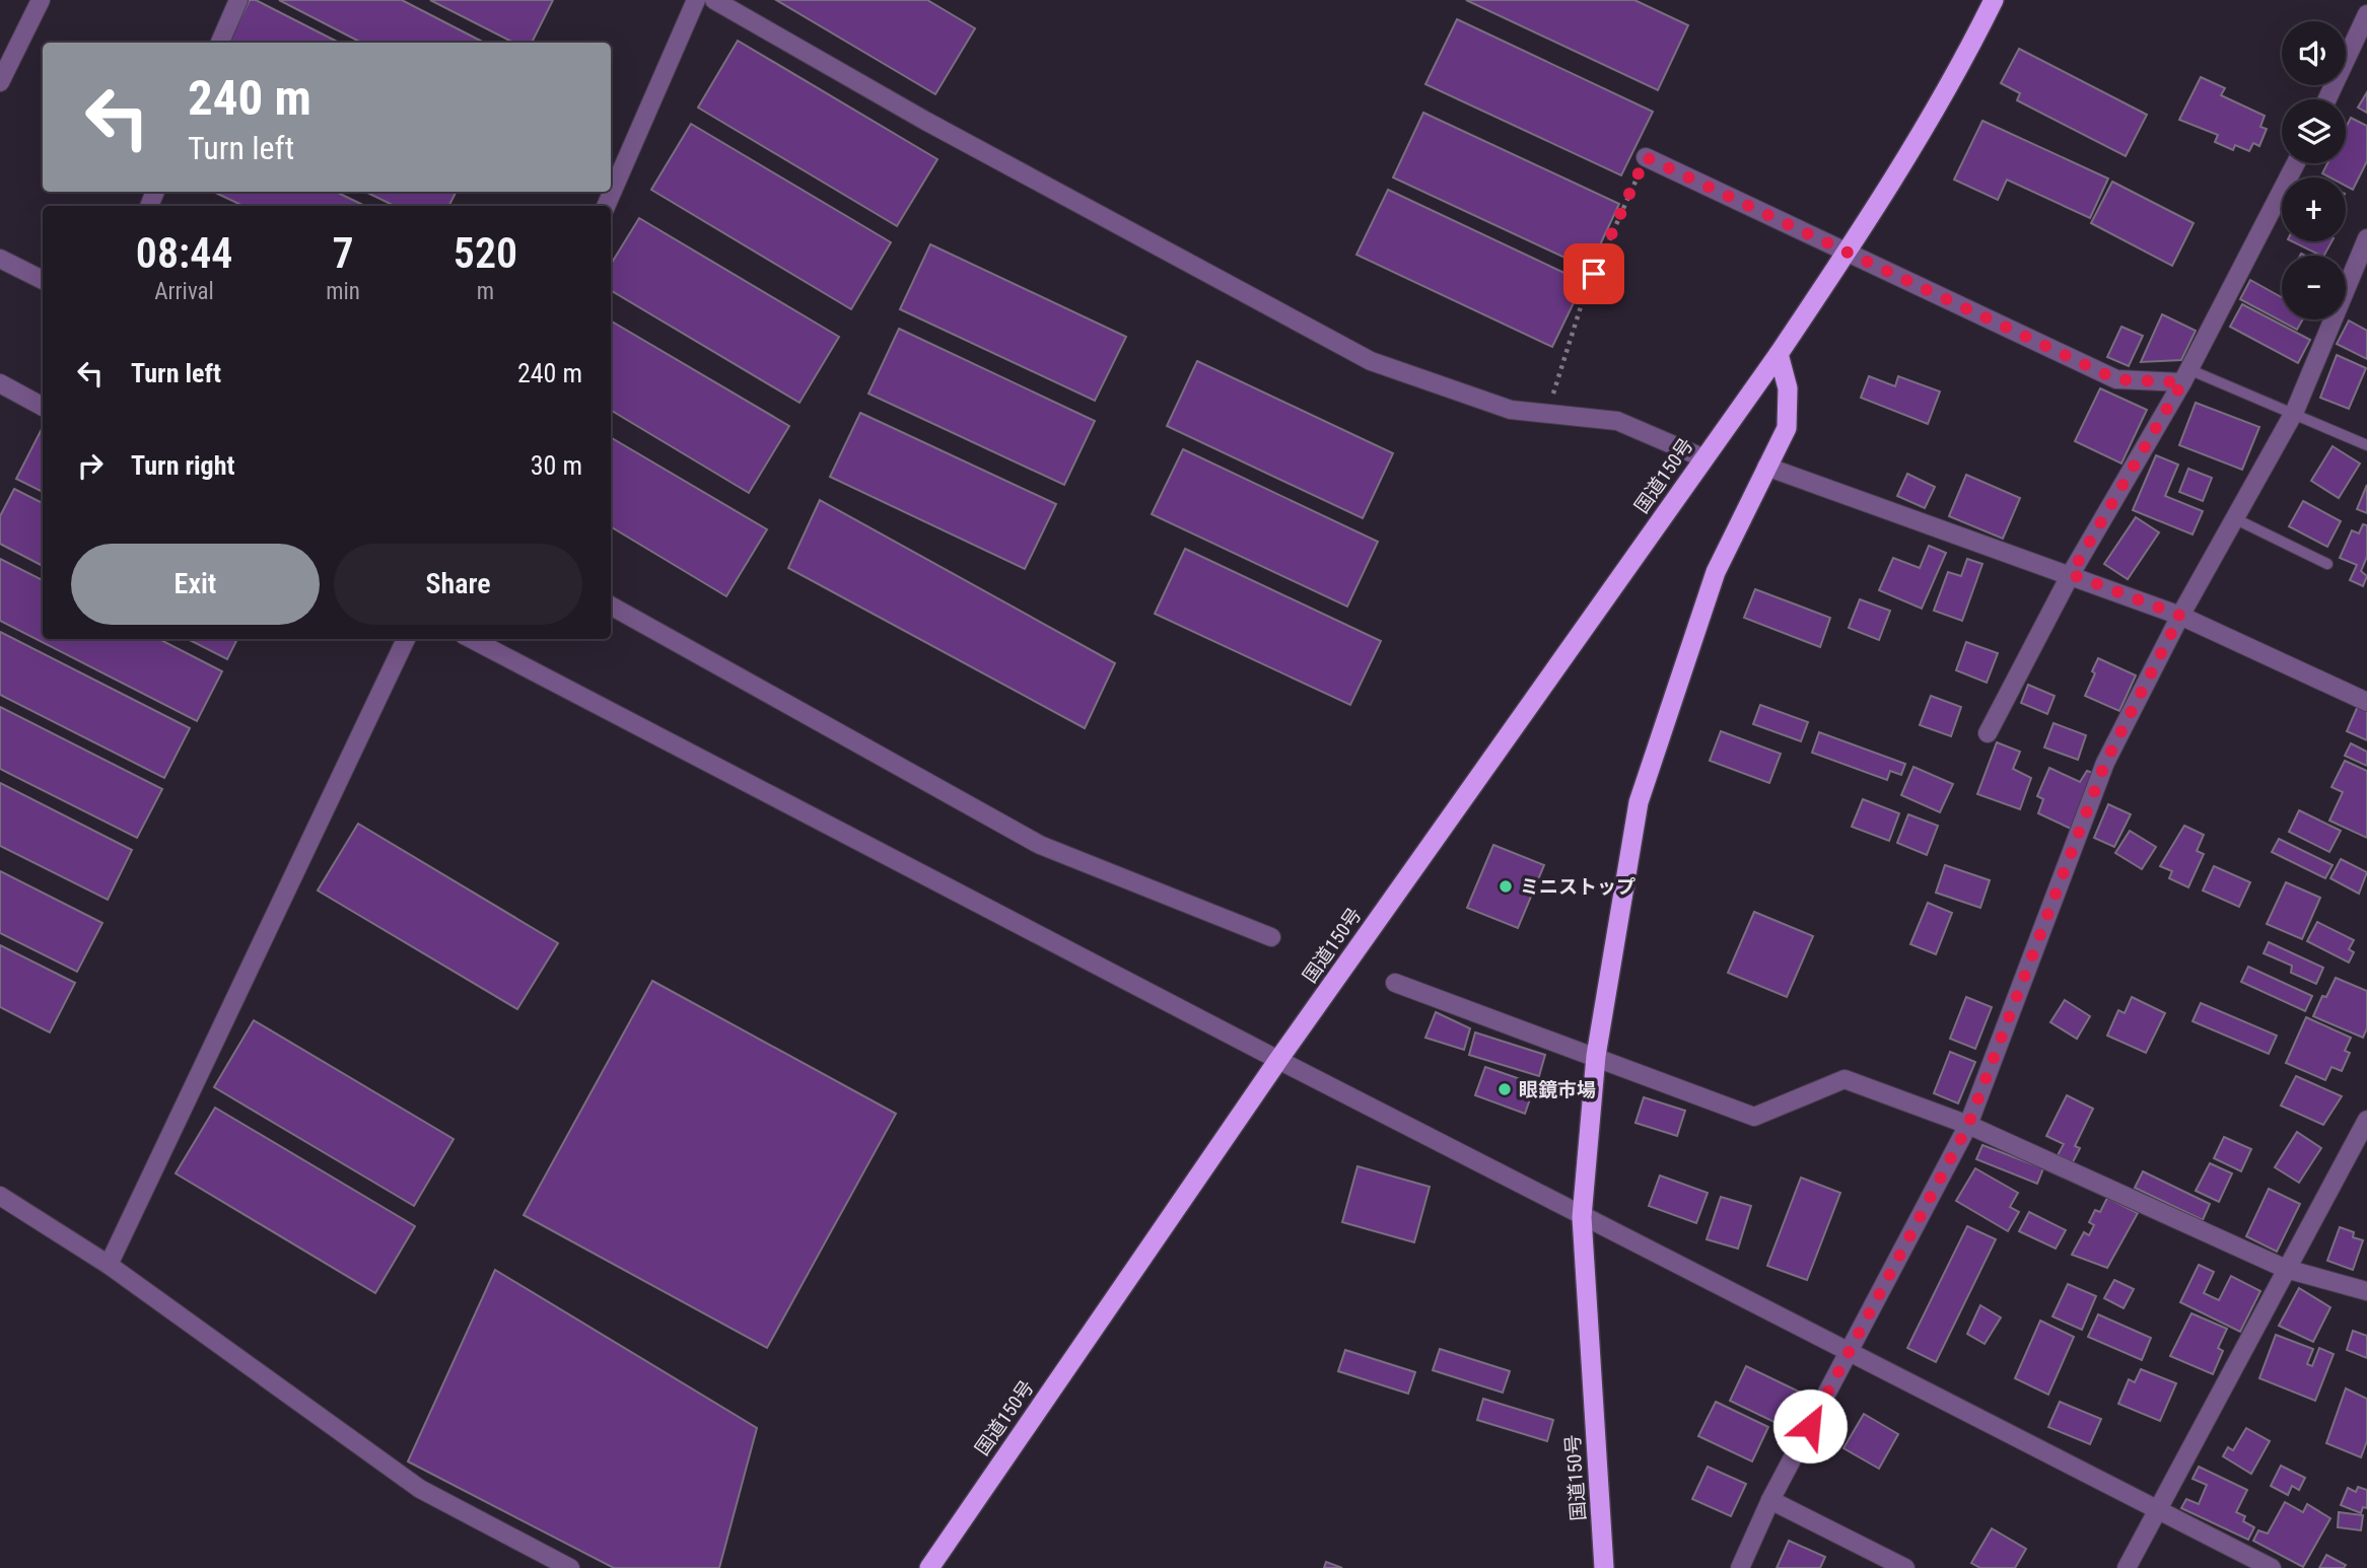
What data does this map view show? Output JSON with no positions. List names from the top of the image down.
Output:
{
  "streets": {
    "highway": ["国道150号"]
  },
  "places": ["ミニストップ", "眼鏡市場"],
  "page": {
    "map_buttons": ["+", "−"],
    "turn": ["240 m", "Turn left"],
    "eta": [
      "08:44",
      "Arrival",
      "7",
      "min",
      "520",
      "m"
    ],
    "list": [
      {
        "name": "Turn left",
        "value": "240 m"
      },
      {
        "name": "Turn right",
        "value": "30 m"
      }
    ],
    "buttons": ["Exit", "Share"]
  }
}
